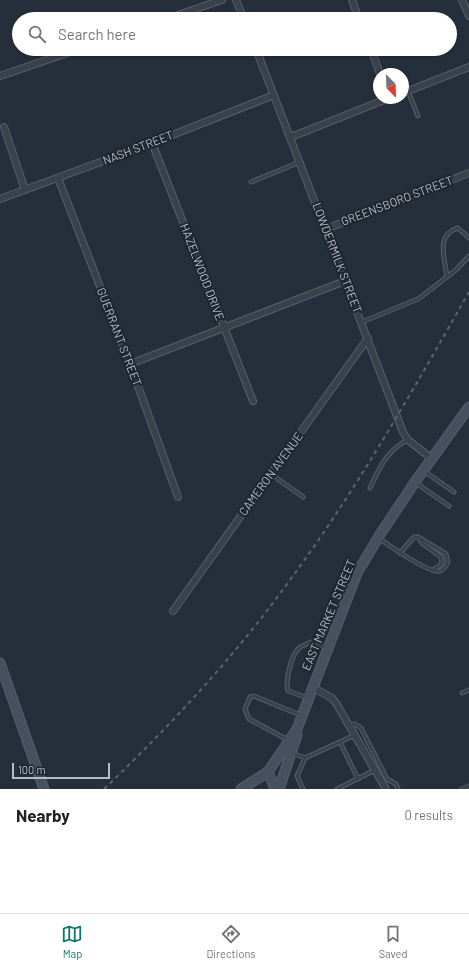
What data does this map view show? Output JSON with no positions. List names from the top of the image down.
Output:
{
  "streets": {
    "main road": ["EAST MARKET STREET"],
    "street": [
      "NASH STREET",
      "GREENSBORO STREET",
      "LOWDERMILK STREET",
      "HAZELWOOD DRIVE",
      "GUERRANT STREET",
      "CAMERON AVENUE"
    ]
  },
  "crossings": [
    ["NASH STREET", "LOWDERMILK STREET"],
    ["NASH STREET", "HAZELWOOD DRIVE"],
    ["NASH STREET", "GUERRANT STREET"],
    ["GREENSBORO STREET", "LOWDERMILK STREET"],
    ["LOWDERMILK STREET", "CAMERON AVENUE"],
    ["LOWDERMILK STREET", "EAST MARKET STREET"]
  ],
  "scale_bar": "100 m",
  "north": "bottom right",
  "page": {
    "search": "Search here",
    "scale": "100 m",
    "heading": ["Nearby", "0 results"],
    "nav": ["Map", "Directions", "Saved"]
  }
}
